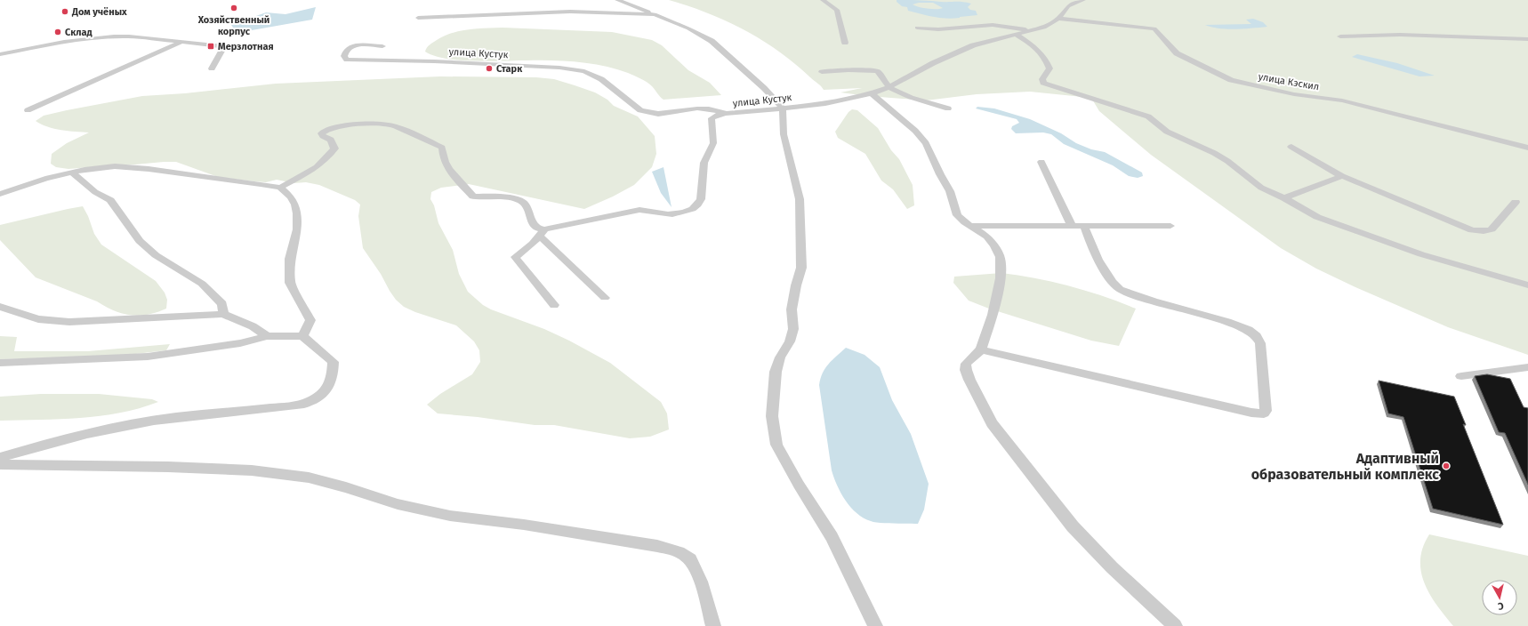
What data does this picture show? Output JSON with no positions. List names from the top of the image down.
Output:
{
  "streets": {
    "street": ["улица Кустук", "улица Кэскил"]
  },
  "crossings": [
    ["улица Кустук", "улица Кэскил"]
  ],
  "places": {
    "other": [
      "Хозяйственный корпус",
      "Дом учёных",
      "Склад",
      "Старк",
      "Адаптивный образовательный комплекс"
    ],
    "transit": ["Мерзлотная"]
  },
  "north": "bottom"
}
